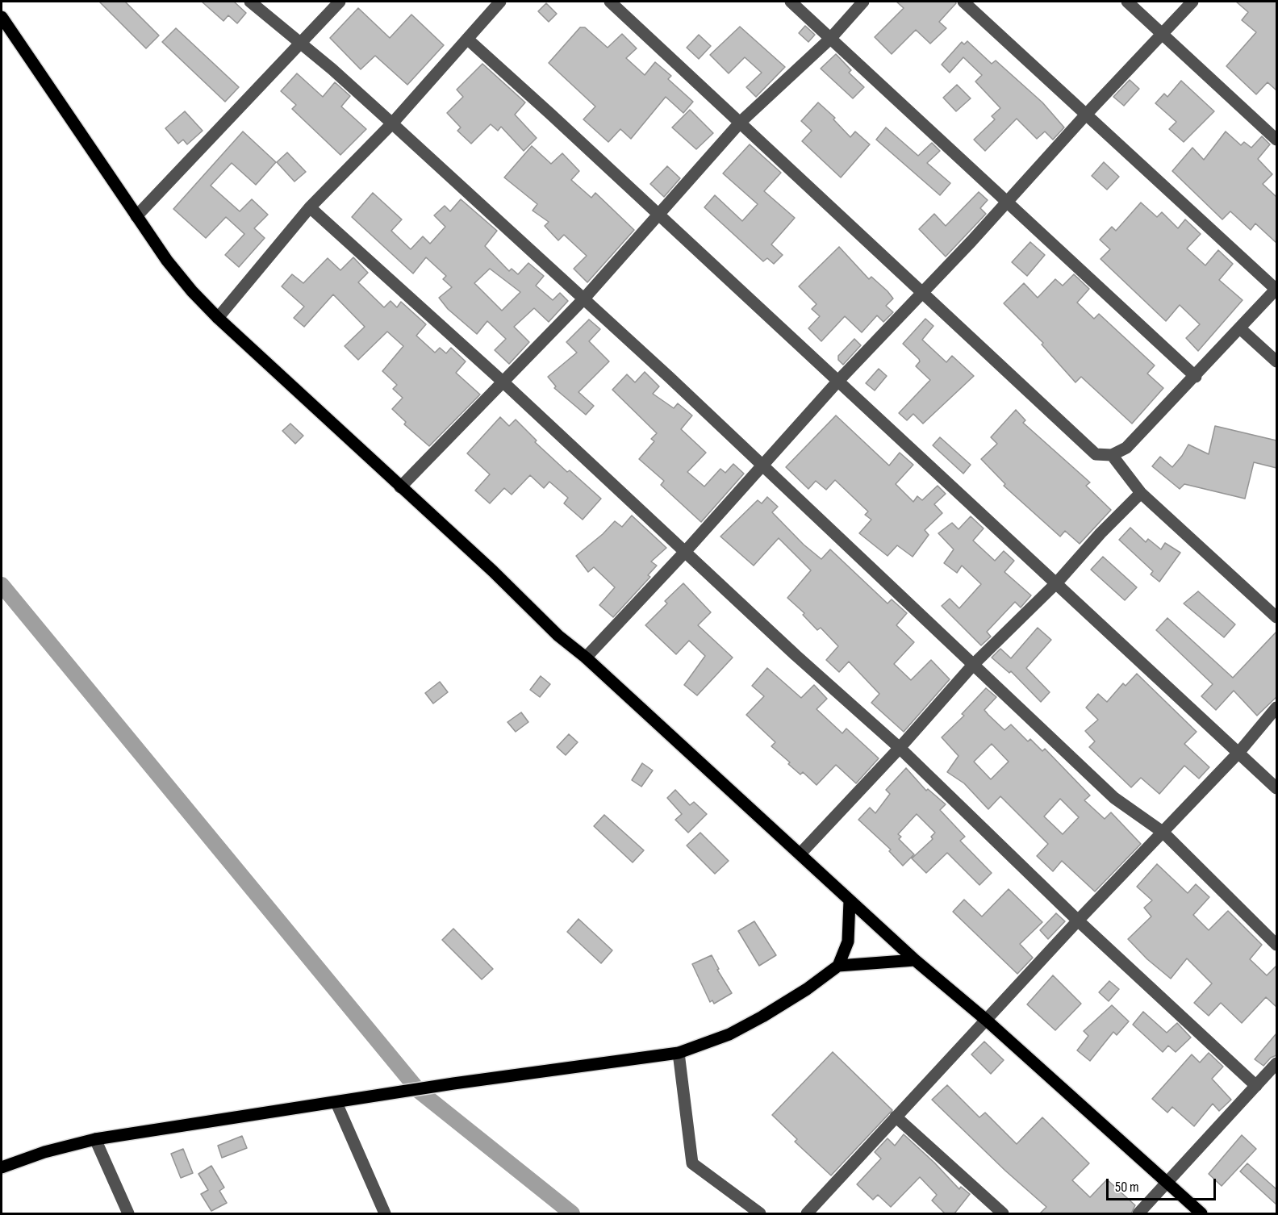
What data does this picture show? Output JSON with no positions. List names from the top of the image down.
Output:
{
  "scale_bar": "50 m"
}
